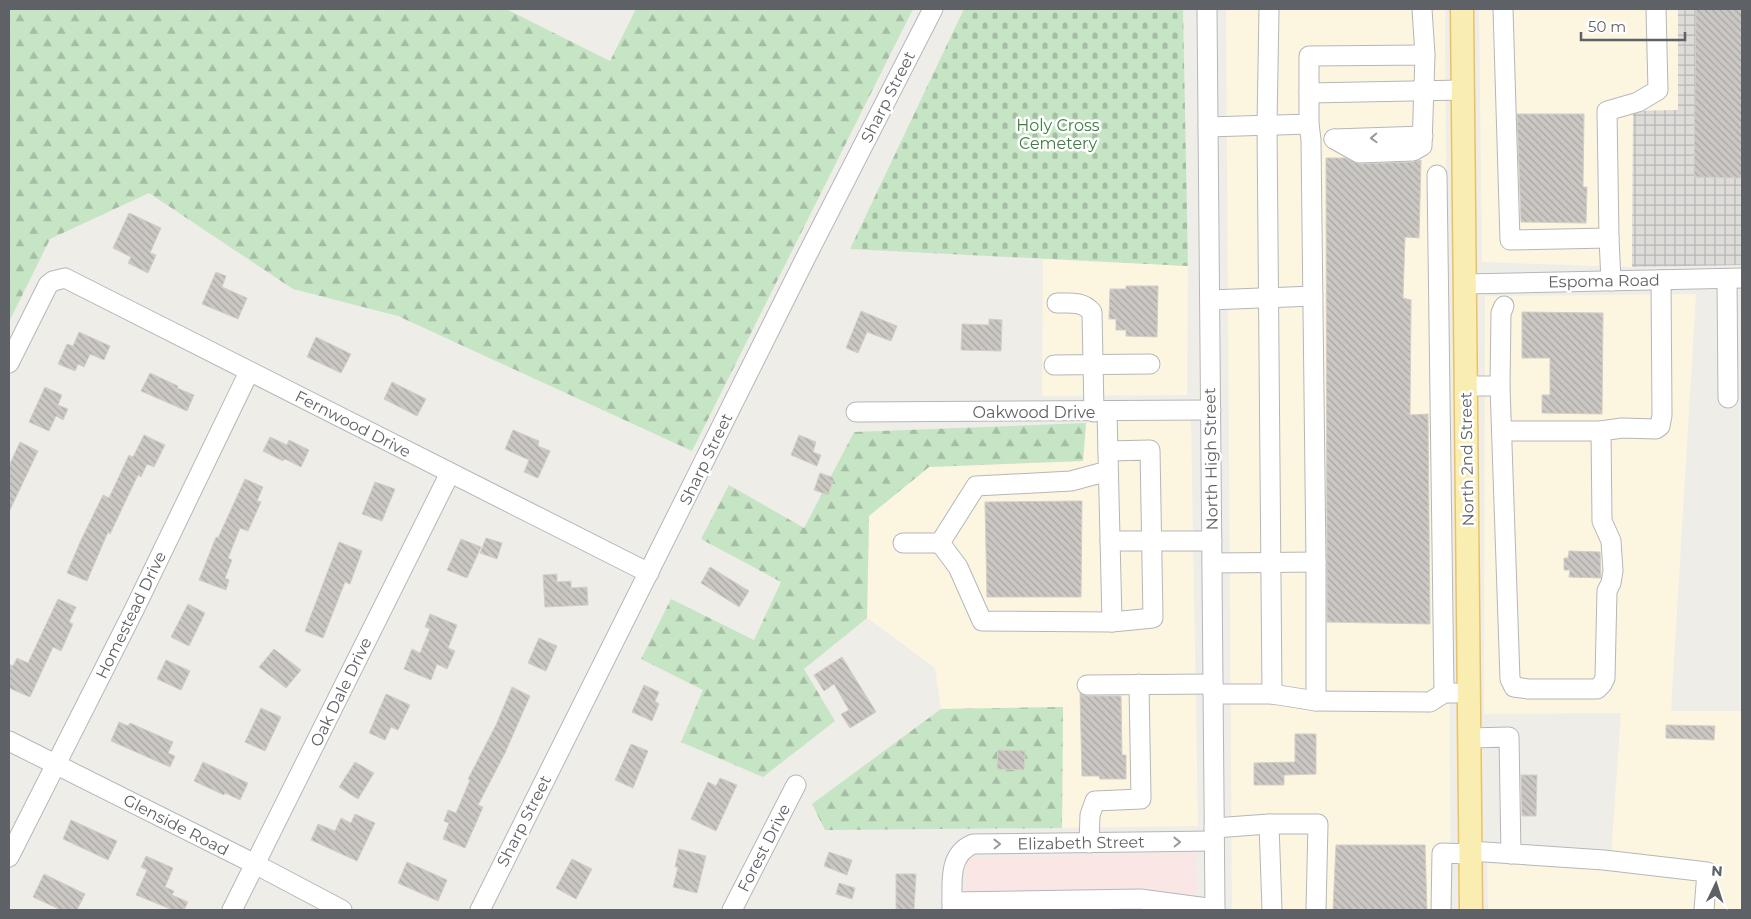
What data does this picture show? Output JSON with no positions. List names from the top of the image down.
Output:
{
  "streets": {
    "main road": ["North 2nd Street"],
    "street": [
      "Sharp Street",
      "Espoma Road",
      "Oakwood Drive",
      "Fernwood Drive",
      "North High Street",
      "Homestead Drive",
      "Oak Dale Drive",
      "Glenside Road",
      "Elizabeth Street",
      "Forest Drive"
    ]
  },
  "crossings": [
    ["Sharp Street", "Fernwood Drive"],
    ["Espoma Road", "North 2nd Street"],
    ["Oakwood Drive", "North High Street"],
    ["Fernwood Drive", "Homestead Drive"],
    ["Fernwood Drive", "Oak Dale Drive"],
    ["North High Street", "Elizabeth Street"],
    ["Homestead Drive", "Glenside Road"],
    ["Oak Dale Drive", "Glenside Road"]
  ],
  "parks": ["Holy Cross Cemetery"],
  "scale_bar": "50 m",
  "north": "top"
}
